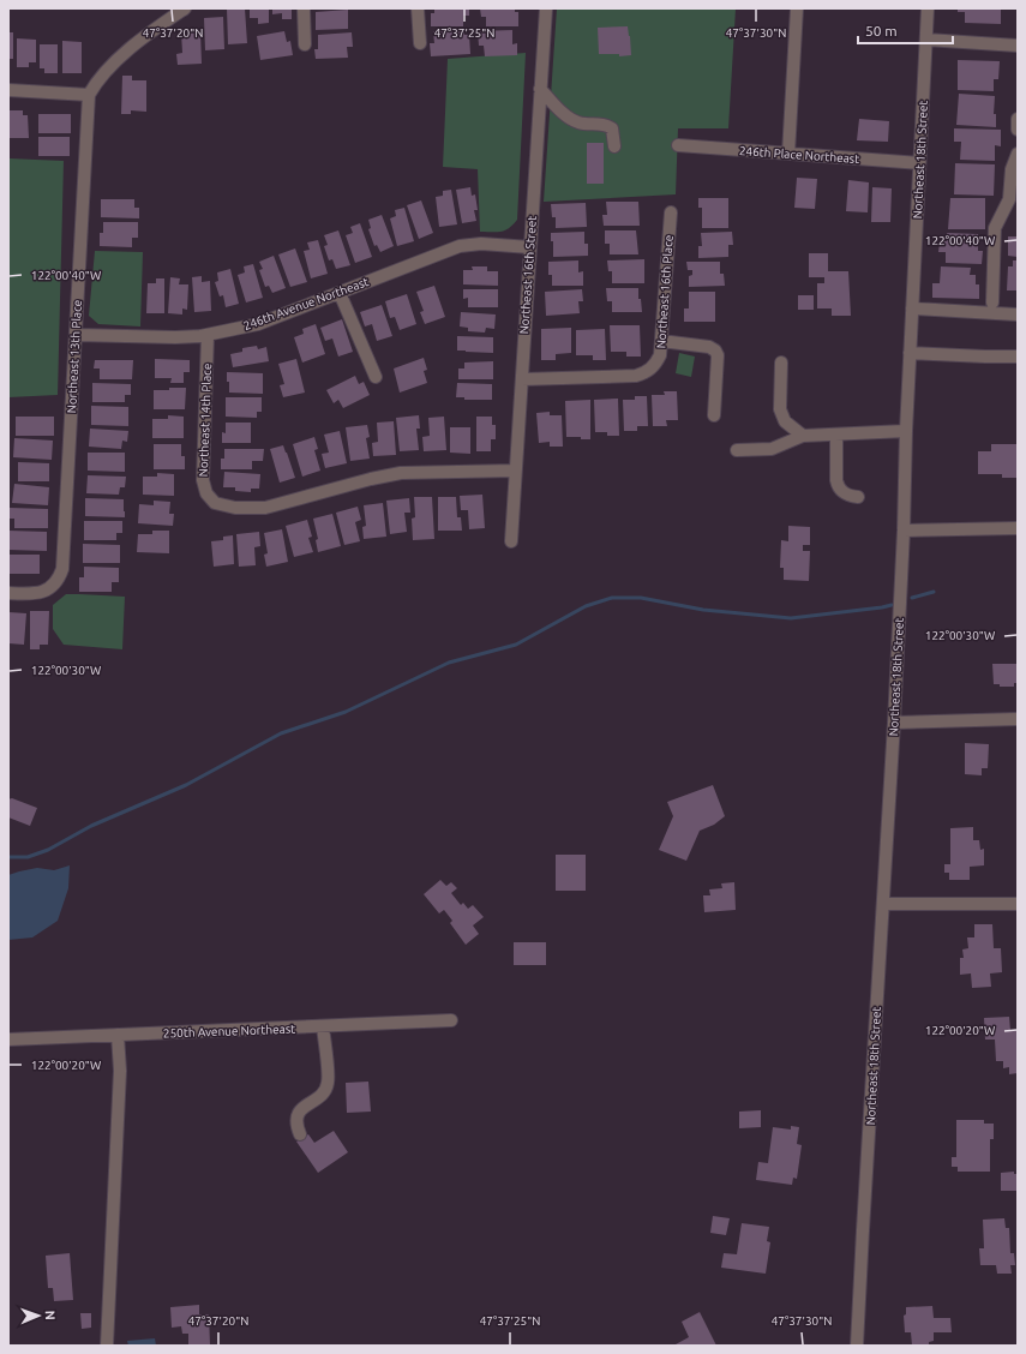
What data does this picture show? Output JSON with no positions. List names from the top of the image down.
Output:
{
  "streets": {
    "street": [
      "246th Place Northeast",
      "Northeast 18th Street",
      "Northeast 16th Street",
      "Northeast 16th Place",
      "246th Avenue Northeast",
      "Northeast 13th Place",
      "Northeast 14th Place",
      "250th Avenue Northeast"
    ]
  },
  "crossings": [
    ["246th Place Northeast", "Northeast 18th Street"],
    ["Northeast 16th Street", "Northeast 16th Place"],
    ["Northeast 16th Street", "246th Avenue Northeast"],
    ["Northeast 16th Street", "Northeast 14th Place"],
    ["246th Avenue Northeast", "Northeast 13th Place"],
    ["246th Avenue Northeast", "Northeast 14th Place"]
  ],
  "scale_bar": "50 m",
  "north": "right",
  "coordinates": [
    "47°37'20\"N",
    "47°37'25\"N",
    "47°37'30\"N",
    "122°00'40\"W",
    "122°00'30\"W",
    "122°00'20\"W"
  ]
}
